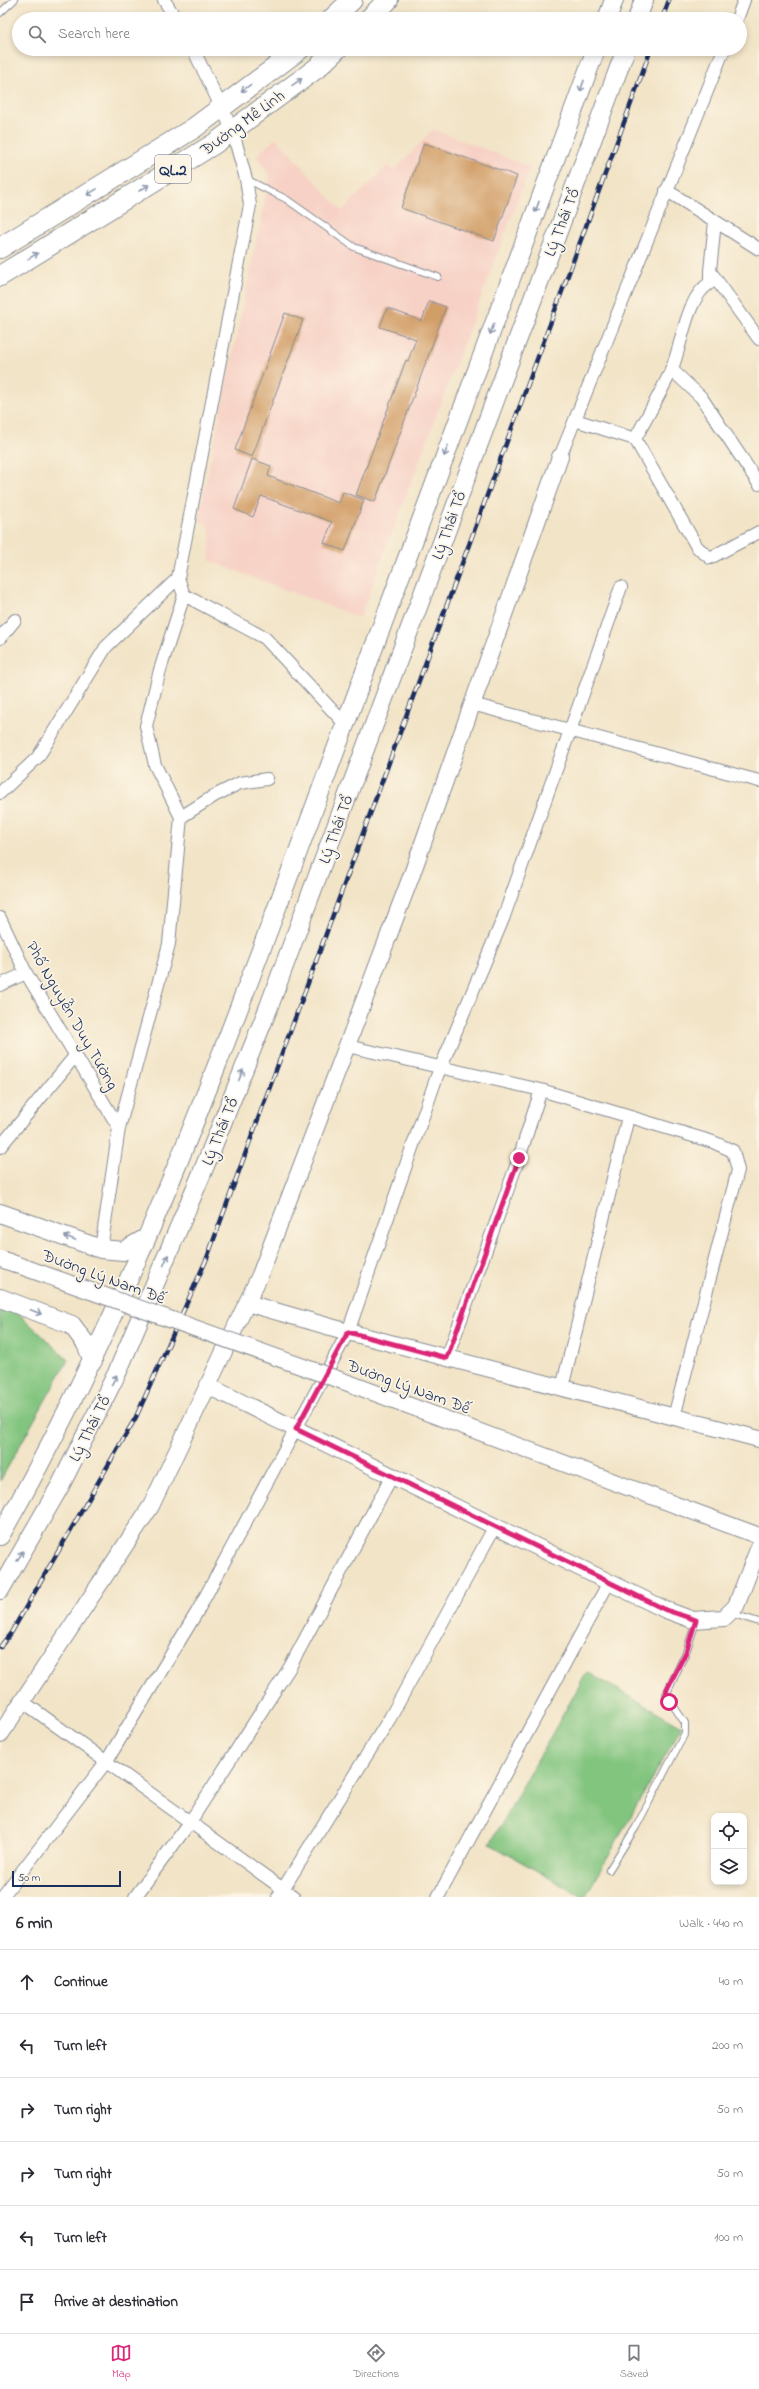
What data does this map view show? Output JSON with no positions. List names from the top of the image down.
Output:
{
  "streets": {
    "main road": ["Đường Mê Linh", "QL.2", "Lý Thái Tổ"],
    "street": ["Phố Nguyễn Duy Tường", "Đường Lý Nam Đế"]
  },
  "scale_bar": "50 m",
  "page": {
    "search": "Search here",
    "scale": "50 m",
    "heading": ["6 min", "Walk · 440 m"],
    "list": [
      ["Continue", "40 m"],
      ["Turn left", "200 m"],
      ["Turn right", "50 m"],
      ["Turn right", "50 m"],
      ["Turn left", "100 m"],
      "Arrive at destination"
    ],
    "nav": ["Map", "Directions", "Saved"]
  }
}
